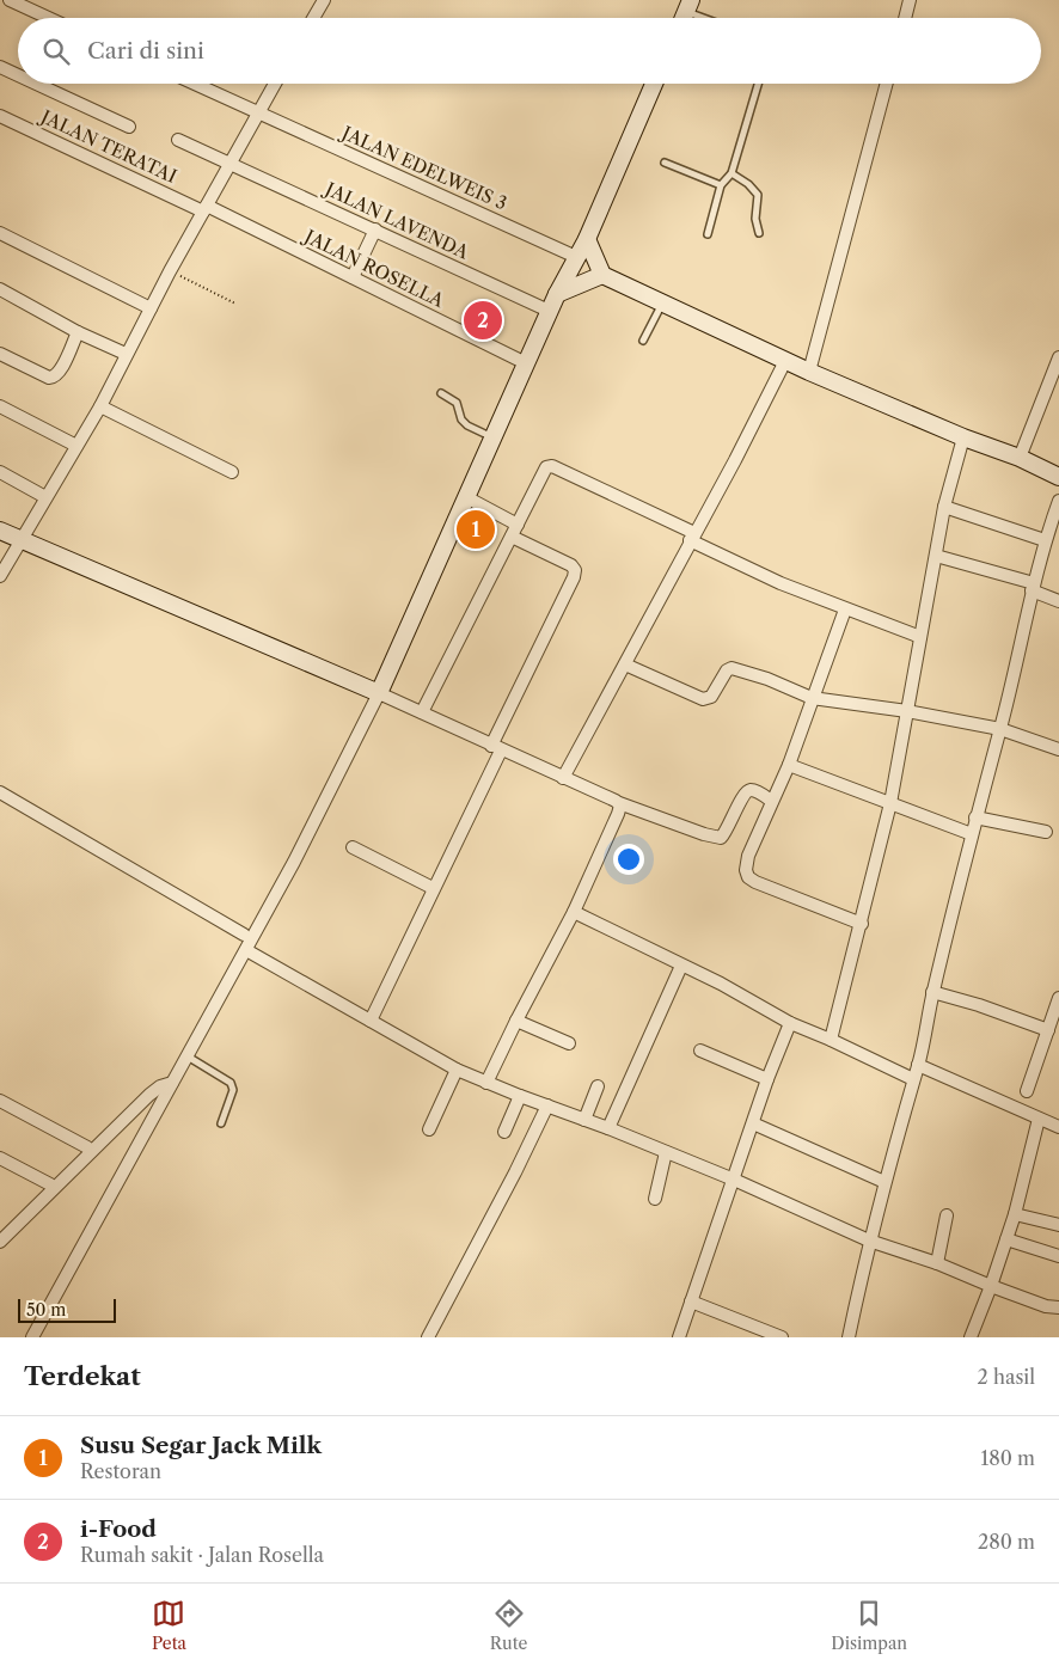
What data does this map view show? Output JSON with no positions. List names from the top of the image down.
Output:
{
  "streets": {
    "street": [
      "JALAN TERATAI",
      "JALAN EDELWEIS 3",
      "JALAN LAVENDA",
      "JALAN ROSELLA"
    ]
  },
  "crossings": [
    ["JALAN TERATAI", "JALAN ROSELLA"]
  ],
  "scale_bar": "50 m",
  "page": {
    "search": "Cari di sini",
    "pins": ["2", "1"],
    "scale": "50 m",
    "heading": ["Terdekat", "2 hasil"],
    "list": [
      {
        "mark": "1",
        "name": "Susu Segar Jack Milk",
        "note": "Restoran",
        "value": "180 m"
      },
      {
        "mark": "2",
        "name": "i-Food",
        "note": "Rumah sakit · Jalan Rosella",
        "value": "280 m"
      }
    ],
    "nav": ["Peta", "Rute", "Disimpan"]
  }
}
